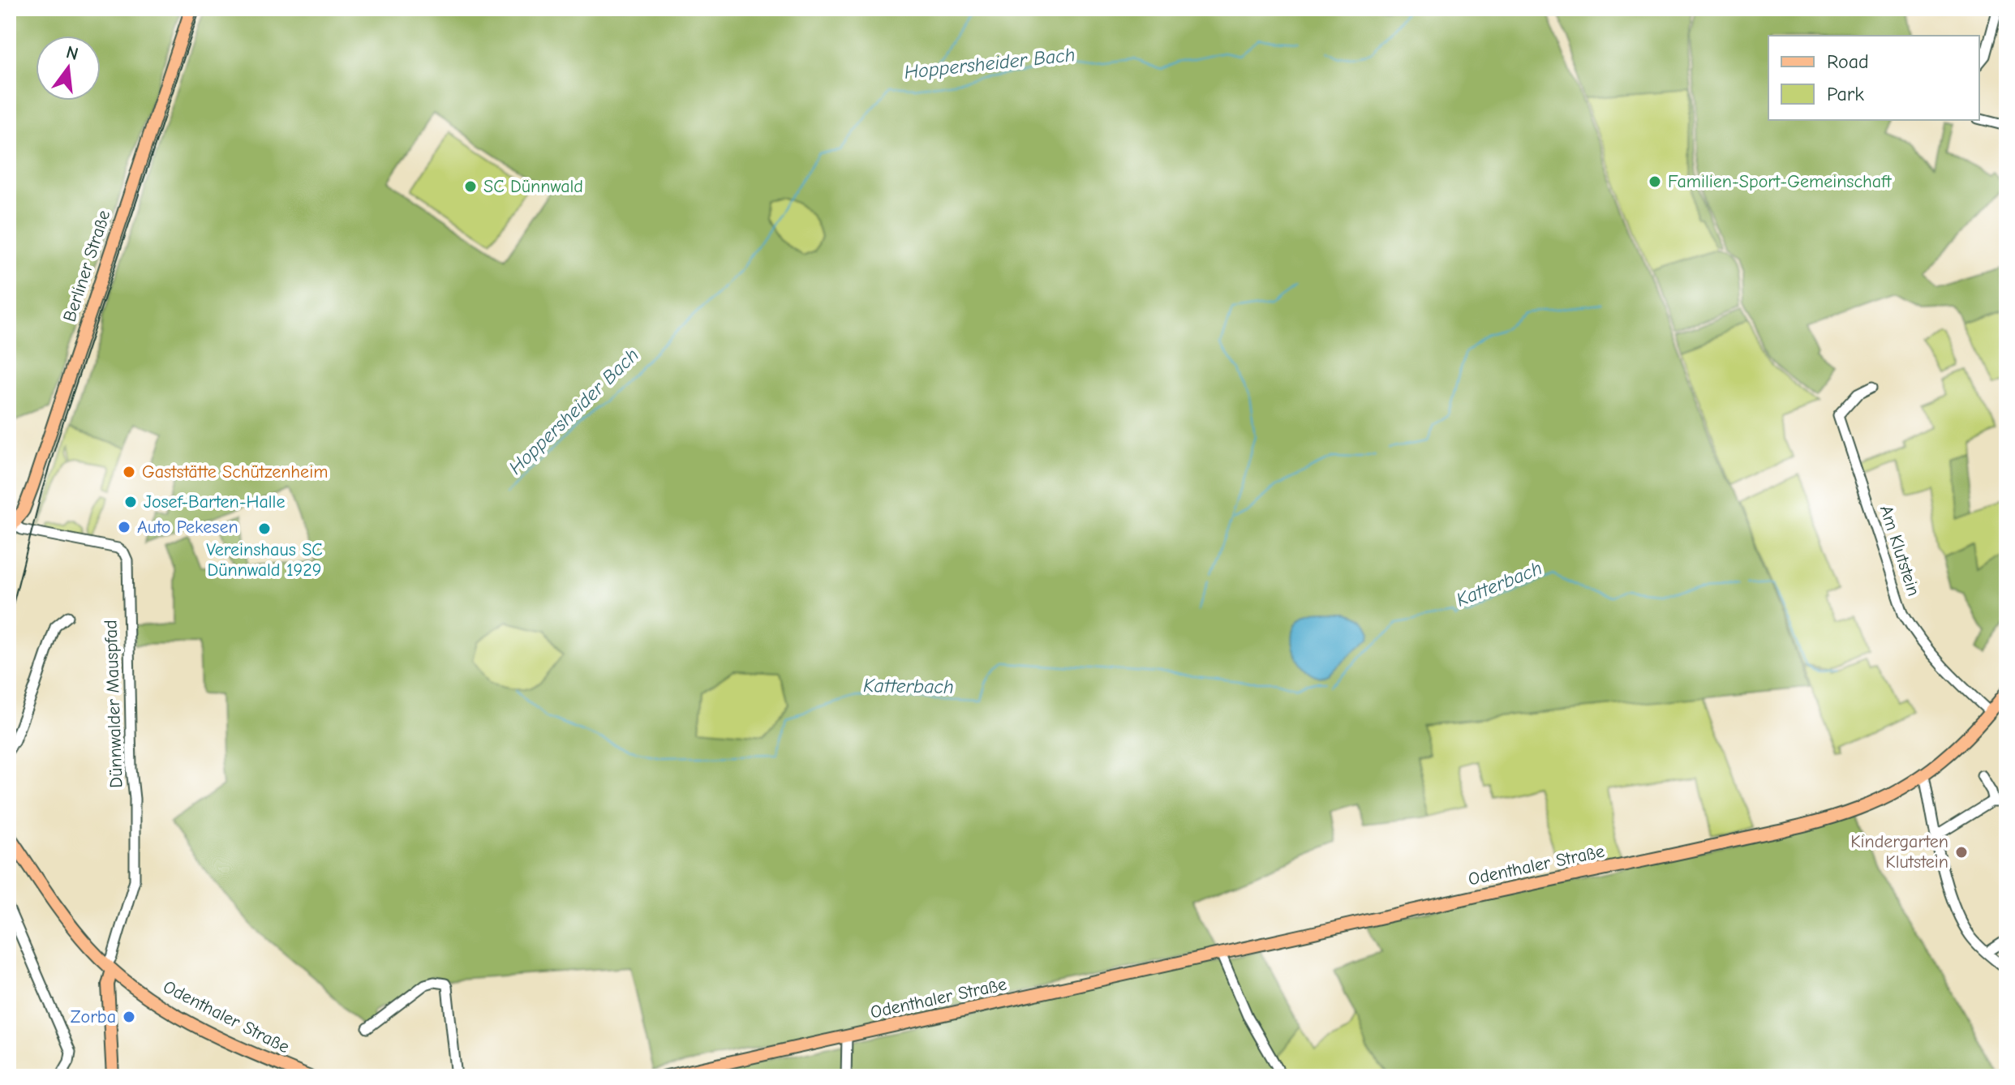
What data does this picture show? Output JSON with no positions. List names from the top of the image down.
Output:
{
  "streets": {
    "main road": ["Berliner Straße", "Dünnwalder Mauspfad", "Odenthaler Straße"],
    "street": ["Am Klutstein"]
  },
  "crossings": [
    ["Berliner Straße", "Dünnwalder Mauspfad"],
    ["Am Klutstein", "Odenthaler Straße"],
    ["Dünnwalder Mauspfad", "Odenthaler Straße"]
  ],
  "water": ["Hoppersheider Bach", "Katterbach"],
  "places": [
    "Familien-Sport-Gemeinschaft",
    "SC Dünnwald",
    "Gaststätte Schützenheim",
    "Josef-Barten-Halle",
    "Auto Pekesen",
    "Vereinshaus SC Dünnwald 1929",
    "Kindergarten Klutstein",
    "Zorba"
  ],
  "legend": ["Road", "Park"],
  "north": "top"
}
